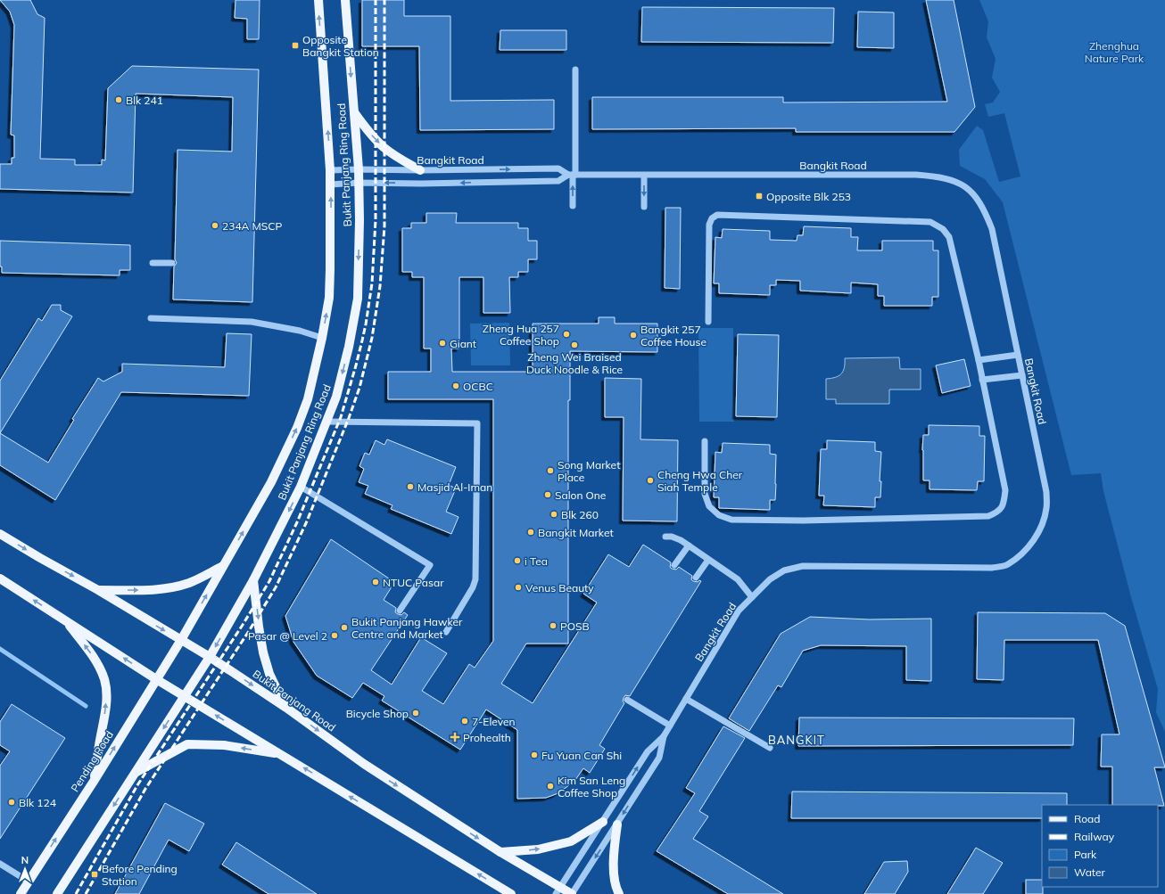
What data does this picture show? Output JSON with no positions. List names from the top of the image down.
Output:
{
  "streets": {
    "main road": ["Bukit Panjang Ring Road", "Bukit Panjang Road", "Pending Road"],
    "street": ["Bangkit Road"]
  },
  "crossings": [
    ["Bangkit Road", "Bukit Panjang Ring Road"],
    ["Bangkit Road", "Bukit Panjang Road"],
    ["Bukit Panjang Ring Road", "Bukit Panjang Road"],
    ["Bukit Panjang Ring Road", "Pending Road"],
    ["Bukit Panjang Road", "Pending Road"]
  ],
  "districts": ["BANGKIT"],
  "parks": ["Zhenghua Nature Park"],
  "places": {
    "transit": ["Opposite Bangkit Station", "Opposite Blk 253", "Before Pending Station"],
    "other": [
      "Blk 241",
      "234A MSCP",
      "Zheng Hua 257 Coffee Shop",
      "Bangkit 257 Coffee House",
      "Giant",
      "Zheng Wei Braised Duck Noodle & Rice",
      "OCBC",
      "Song Market Place",
      "Cheng Hwa Cher Siah Temple",
      "Masjid Al-Iman",
      "Salon One",
      "Blk 260",
      "Bangkit Market",
      "i Tea",
      "NTUC Pasar",
      "Venus Beauty",
      "POSB",
      "Bukit Panjang Hawker Centre and Market",
      "Pasar @ Level 2",
      "Bicycle Shop",
      "7-Eleven",
      "Fu Yuan Can Shi",
      "Kim San Leng Coffee Shop",
      "Blk 124"
    ],
    "health": ["Prohealth"]
  },
  "legend": [
    "Road",
    "Railway",
    "Park",
    "Water"
  ],
  "north": "top"
}
